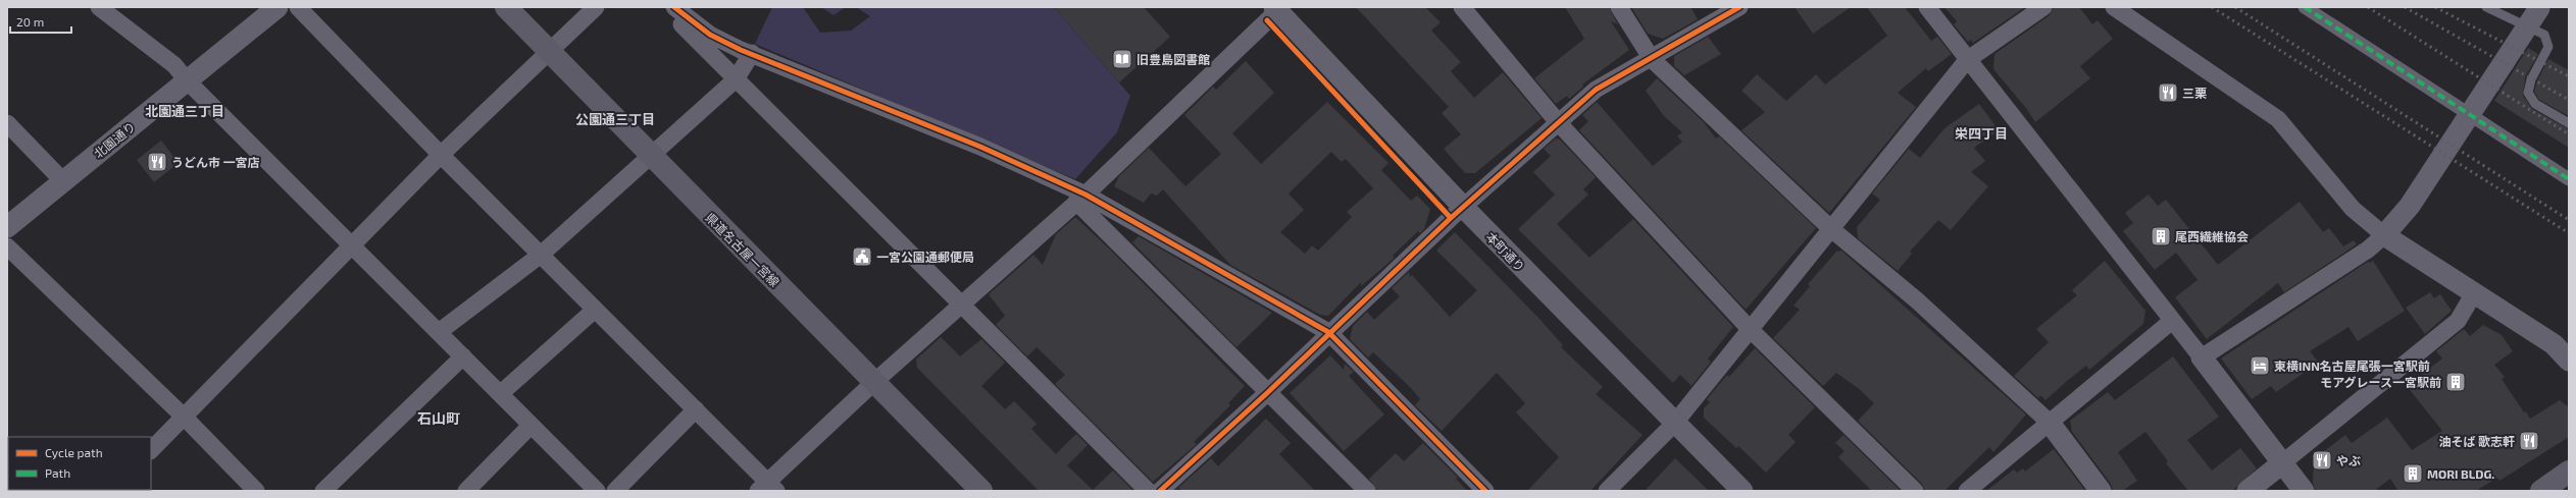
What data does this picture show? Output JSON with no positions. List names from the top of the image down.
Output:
{
  "streets": {
    "main road": ["県道名古屋一宮線"],
    "street": ["北園通り", "本町通り"]
  },
  "districts": [
    "北園通三丁目",
    "公園通三丁目",
    "栄四丁目",
    "石山町"
  ],
  "places": {
    "library": ["旧豊島図書館"],
    "restaurant": [
      "三栗",
      "うどん市 一宮店",
      "油そば 歌志軒",
      "やぶ"
    ],
    "building": ["尾西繊維協会", "モアグレース一宮駅前", "MORI BLDG."],
    "public building": ["一宮公園通郵便局"],
    "hotel": ["東横INN名古屋尾張一宮駅前"]
  },
  "legend": ["Cycle path", "Path"],
  "scale_bar": "20 m"
}
